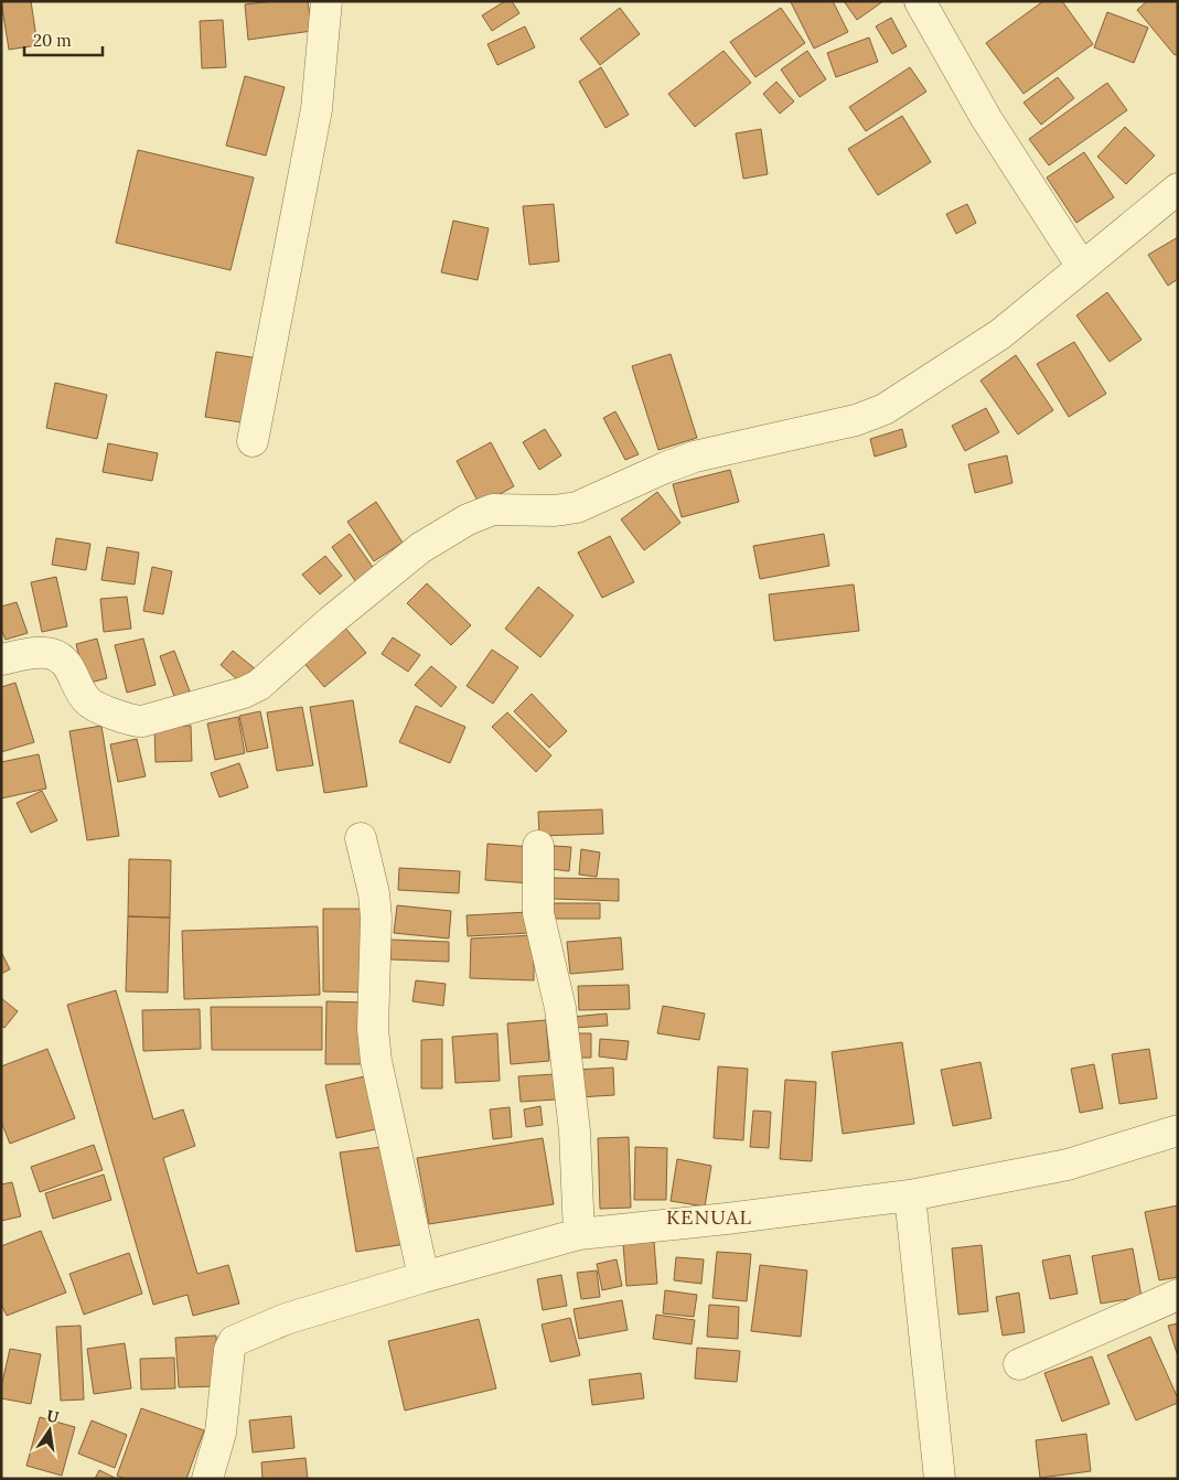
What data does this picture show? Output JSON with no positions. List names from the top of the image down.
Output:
{
  "districts": ["KENUAL"],
  "scale_bar": "20 m",
  "north": "top"
}
